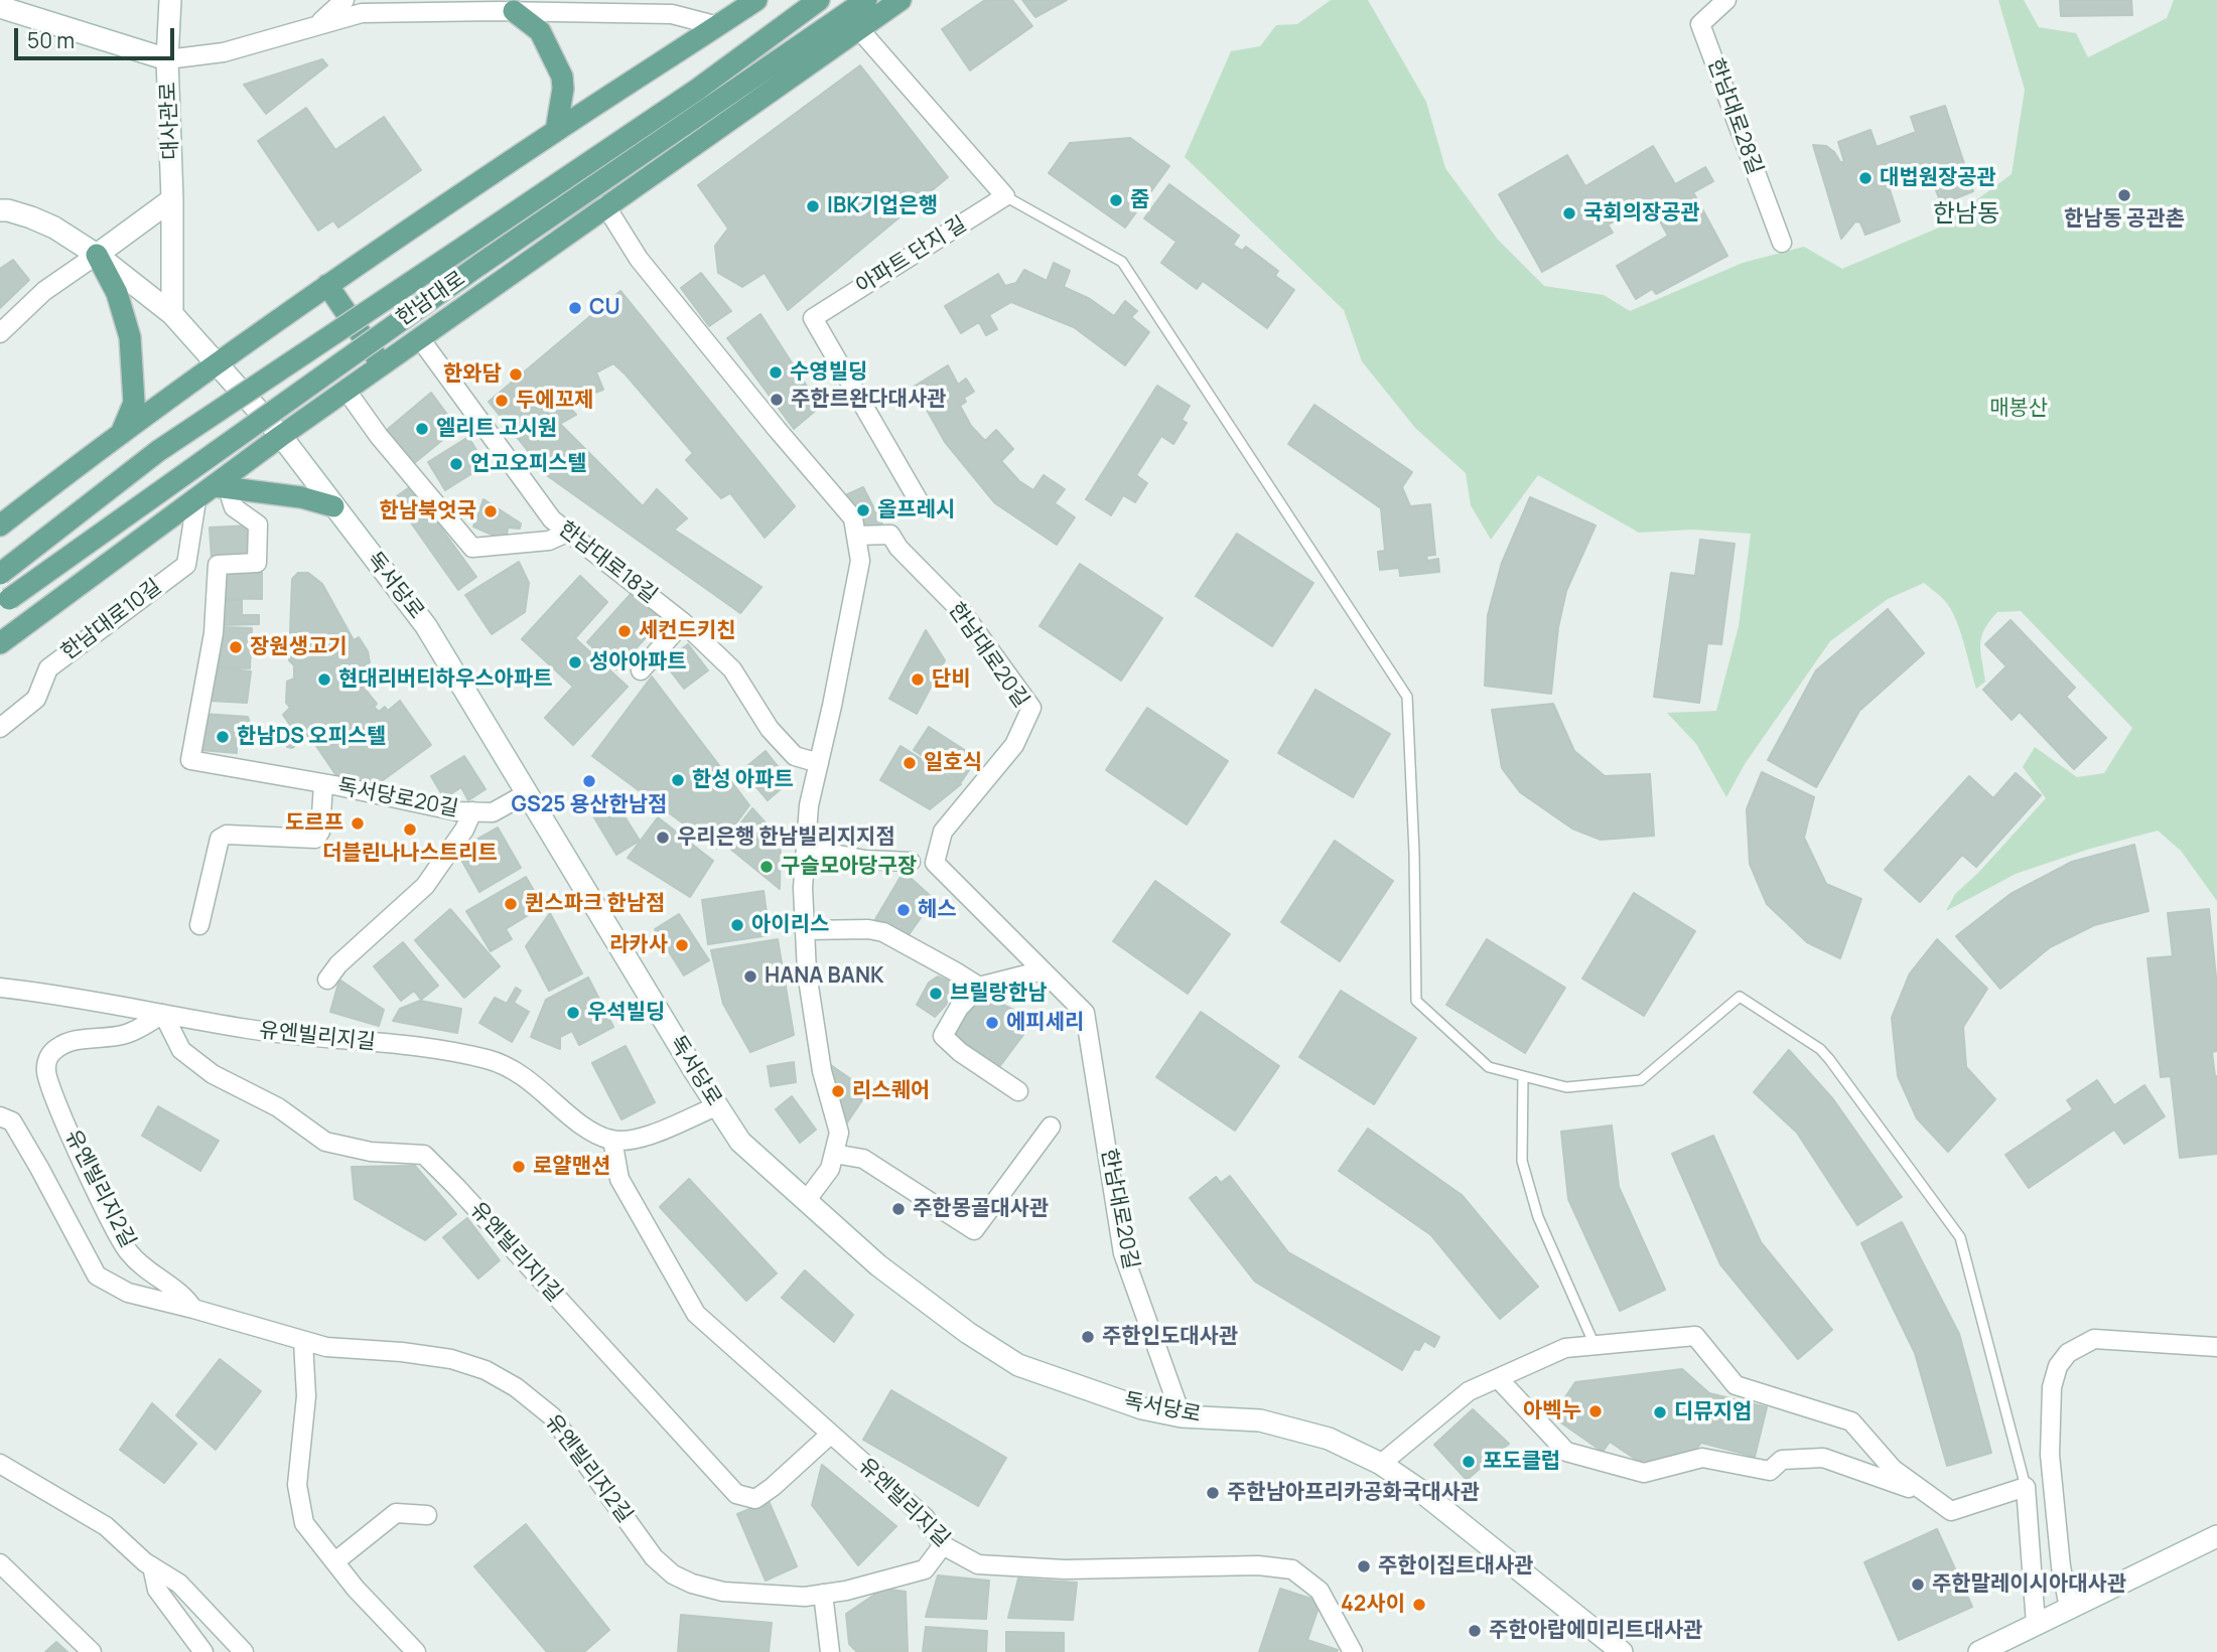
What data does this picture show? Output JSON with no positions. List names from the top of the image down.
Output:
{
  "streets": {
    "main road": ["대사관로", "한남대로", "독서당로"],
    "street": [
      "한남대로28길",
      "아파트 단지 길",
      "한남대로18길",
      "한남대로10길",
      "한남대로20길",
      "독서당로20길",
      "유엔빌리지길",
      "유엔빌리지2길",
      "유엔빌리지1길"
    ]
  },
  "crossings": [
    ["대사관로", "독서당로"],
    ["독서당로", "한남대로20길"],
    ["독서당로", "독서당로20길"],
    ["유엔빌리지길", "유엔빌리지2길"],
    ["유엔빌리지길", "유엔빌리지1길"],
    ["유엔빌리지2길", "유엔빌리지1길"]
  ],
  "districts": ["한남동"],
  "parks": ["매봉산"],
  "places": [
    "대법원장공관",
    "한남동 공관촌",
    "줌",
    "IBK기업은행",
    "국회의장공관",
    "CU",
    "수영빌딩",
    "한와담",
    "주한르완다대사관",
    "두에꼬제",
    "엘리트 고시원",
    "언고오피스텔",
    "올프레시",
    "한남북엇국",
    "세컨드키친",
    "장원생고기",
    "성아아파트",
    "현대리버티하우스아파트",
    "단비",
    "한남DS 오피스텔",
    "일호식",
    "한성 아파트",
    "GS25 용산한남점",
    "도르프",
    "더블린나나스트리트",
    "우리은행 한남빌리지지점",
    "구슬모아당구장",
    "퀸스파크 한남점",
    "헤스",
    "아이리스",
    "라카사",
    "HANA BANK",
    "브릴랑한남",
    "우석빌딩",
    "에피세리",
    "리스퀘어",
    "로얄맨션",
    "주한몽골대사관",
    "주한인도대사관",
    "아벡누",
    "디뮤지엄",
    "포도클럽",
    "주한남아프리카공화국대사관",
    "주한이집트대사관",
    "주한말레이시아대사관",
    "42사이",
    "주한아랍에미리트대사관"
  ],
  "scale_bar": "50 m"
}
